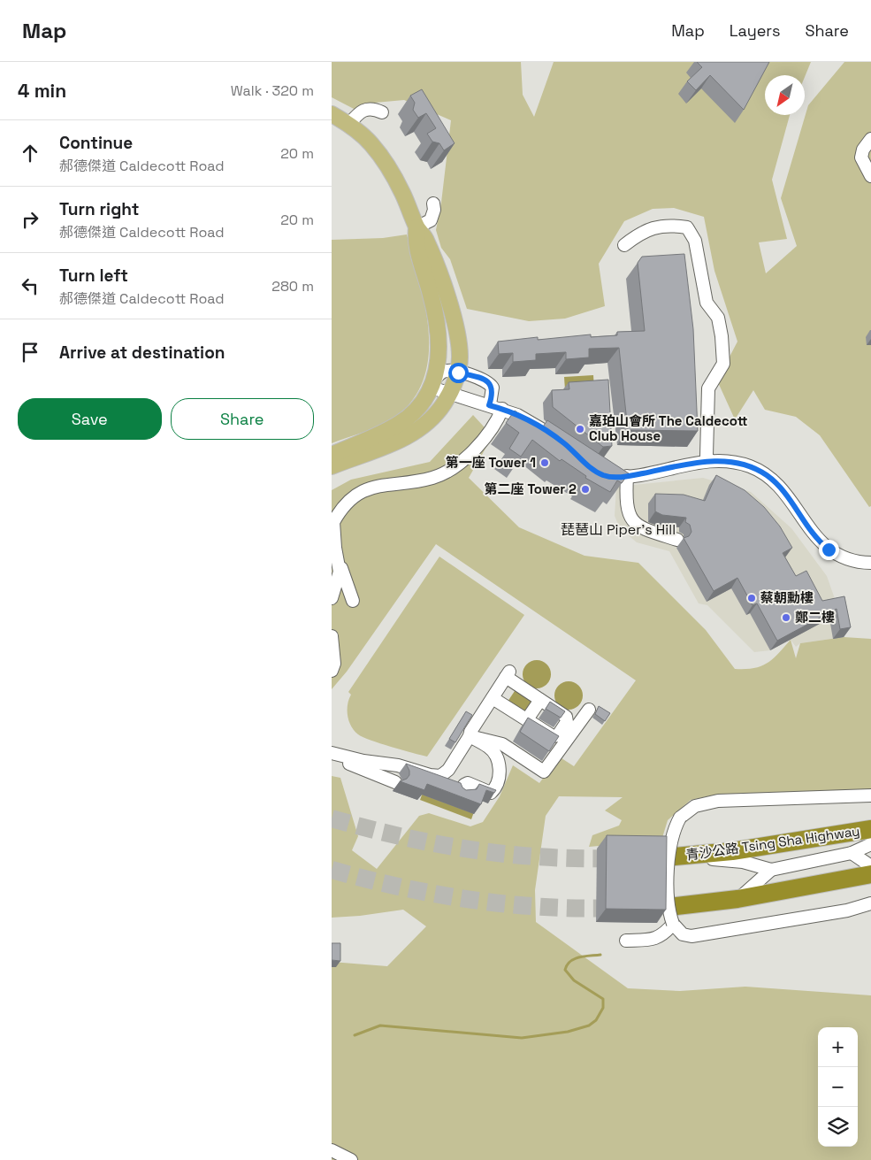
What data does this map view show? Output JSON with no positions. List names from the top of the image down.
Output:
{
  "streets": {
    "highway": ["青沙公路 Tsing Sha Highway"]
  },
  "districts": ["琵琶山 Piper's Hill"],
  "places": [
    "嘉珀山會所 The Caldecott Club House",
    "第一座 Tower 1",
    "第二座 Tower 2",
    "蔡朝勳樓",
    "鄭二樓"
  ],
  "north": "bottom left",
  "page": {
    "header": "Map",
    "nav": ["Map", "Layers", "Share"],
    "heading": ["4 min", "Walk · 320 m"],
    "list": [
      ["Continue", "郝德傑道 Caldecott Road", "20 m"],
      ["Turn right", "郝德傑道 Caldecott Road", "20 m"],
      ["Turn left", "郝德傑道 Caldecott Road", "280 m"],
      "Arrive at destination"
    ],
    "buttons": ["Save", "Share"],
    "map_buttons": ["+", "−"]
  }
}
